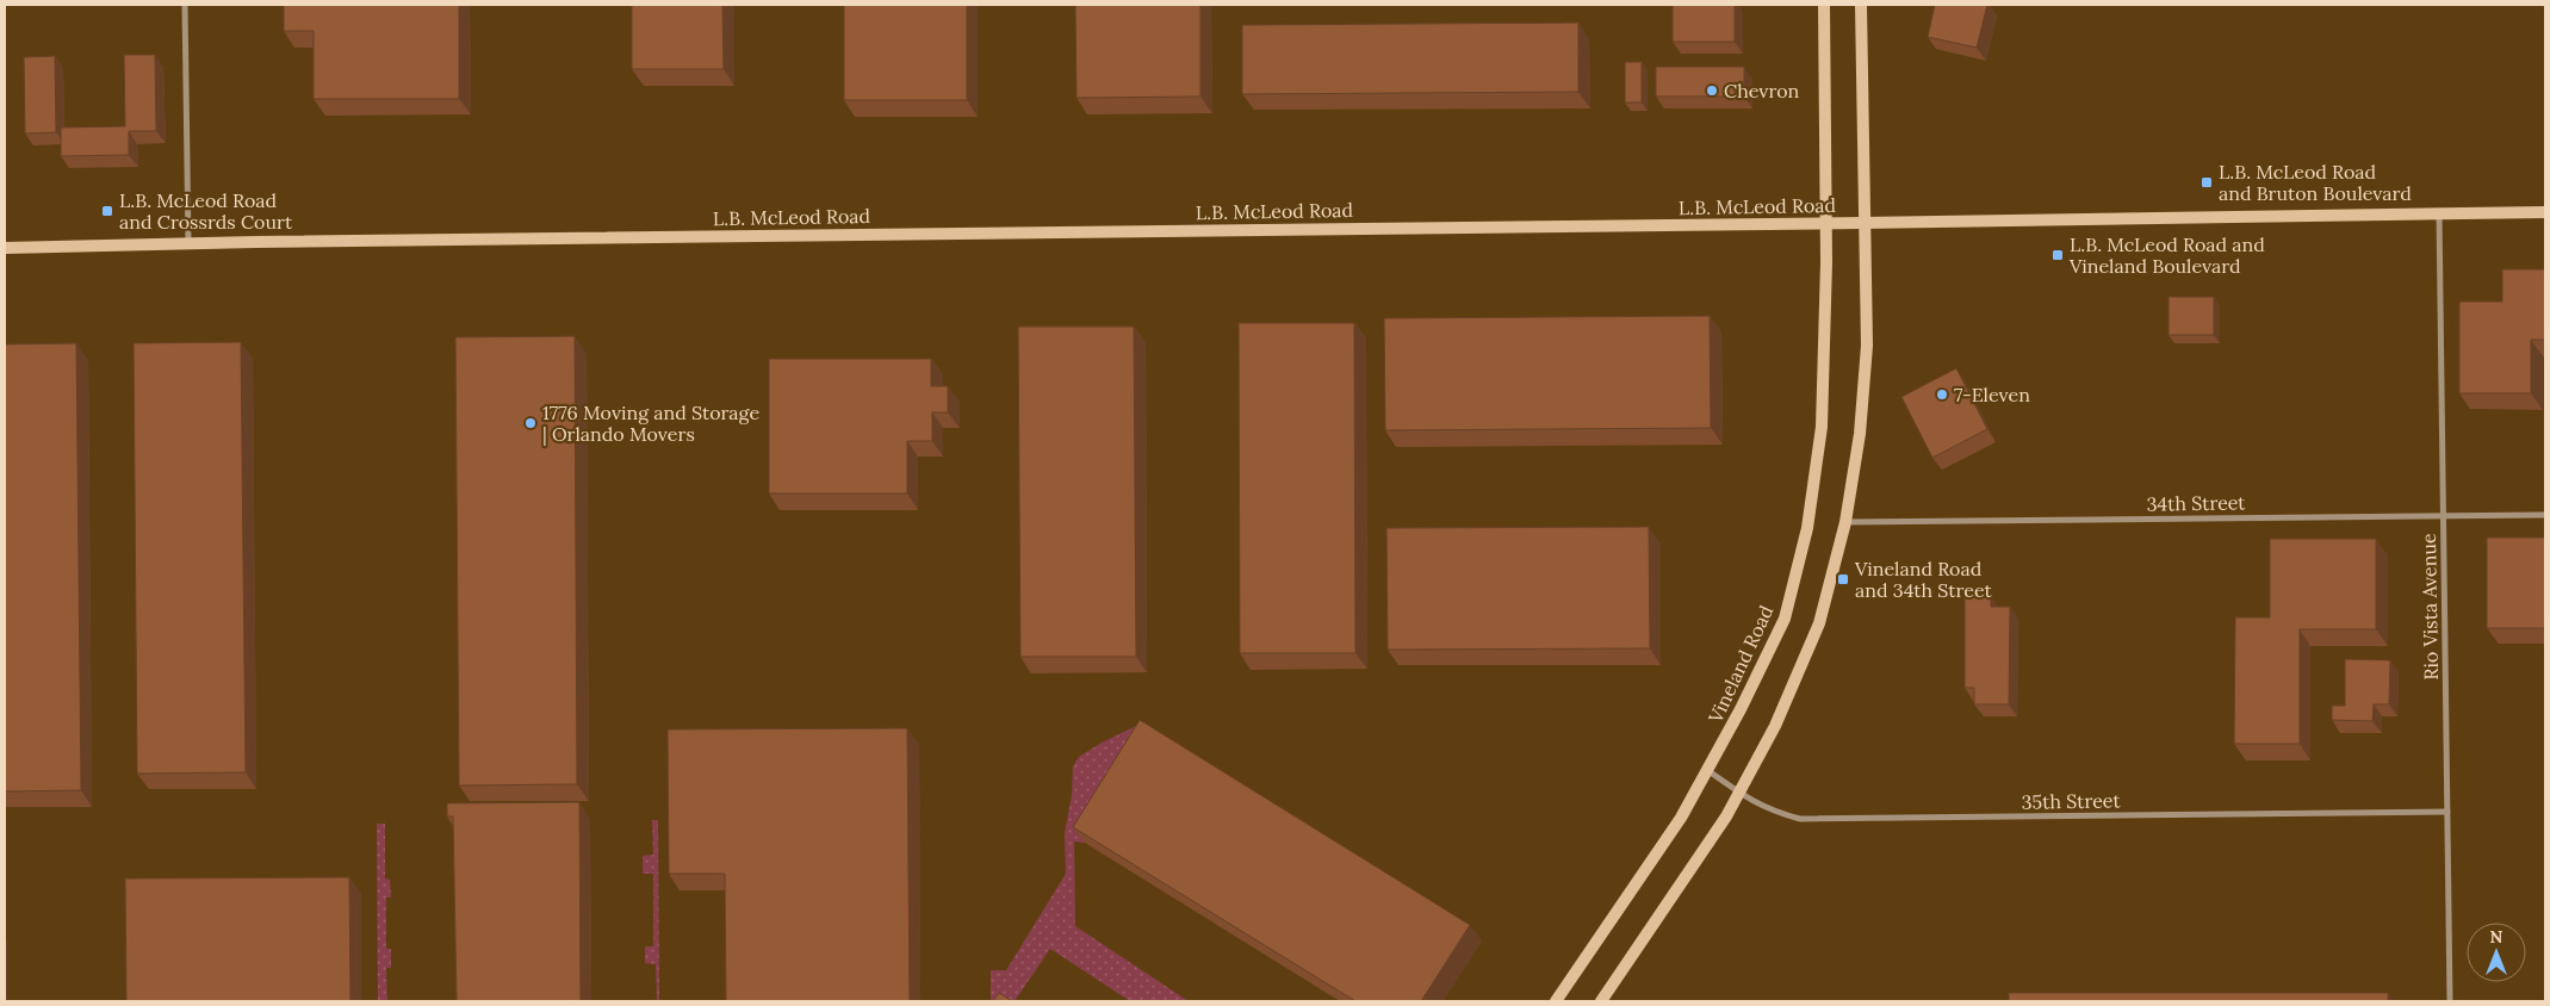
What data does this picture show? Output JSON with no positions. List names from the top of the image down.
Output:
{
  "streets": {
    "street": [
      "L.B. McLeod Road",
      "34th Street",
      "Rio Vista Avenue",
      "Vineland Road",
      "35th Street"
    ]
  },
  "crossings": [
    ["L.B. McLeod Road", "Rio Vista Avenue"],
    ["L.B. McLeod Road", "Vineland Road"],
    ["34th Street", "Rio Vista Avenue"],
    ["Rio Vista Avenue", "35th Street"],
    ["Vineland Road", "35th Street"]
  ],
  "places": {
    "other": ["Chevron", "7-Eleven", "1776 Moving and Storage | Orlando Movers"],
    "transit": [
      "L.B. McLeod Road and Bruton Boulevard",
      "L.B. McLeod Road and Crossrds Court",
      "L.B. McLeod Road and Vineland Boulevard",
      "Vineland Road and 34th Street"
    ]
  },
  "north": "top"
}
